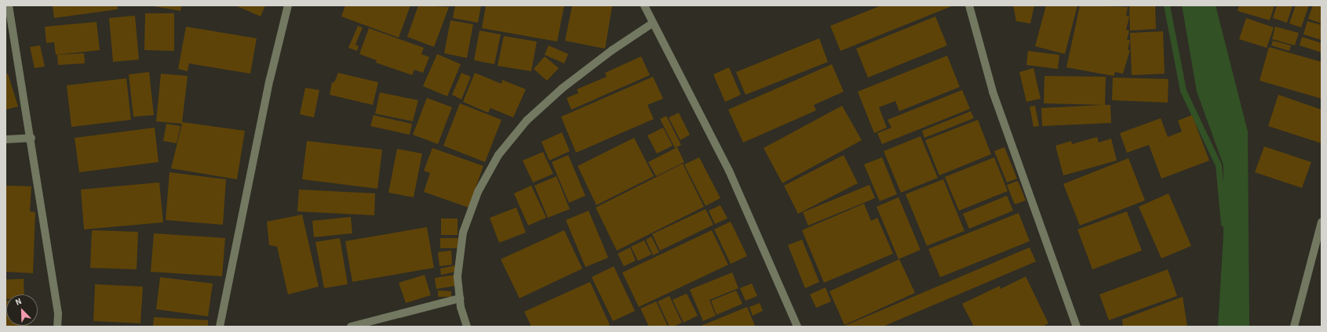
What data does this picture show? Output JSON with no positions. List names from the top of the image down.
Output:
{
  "north": "top left"
}
